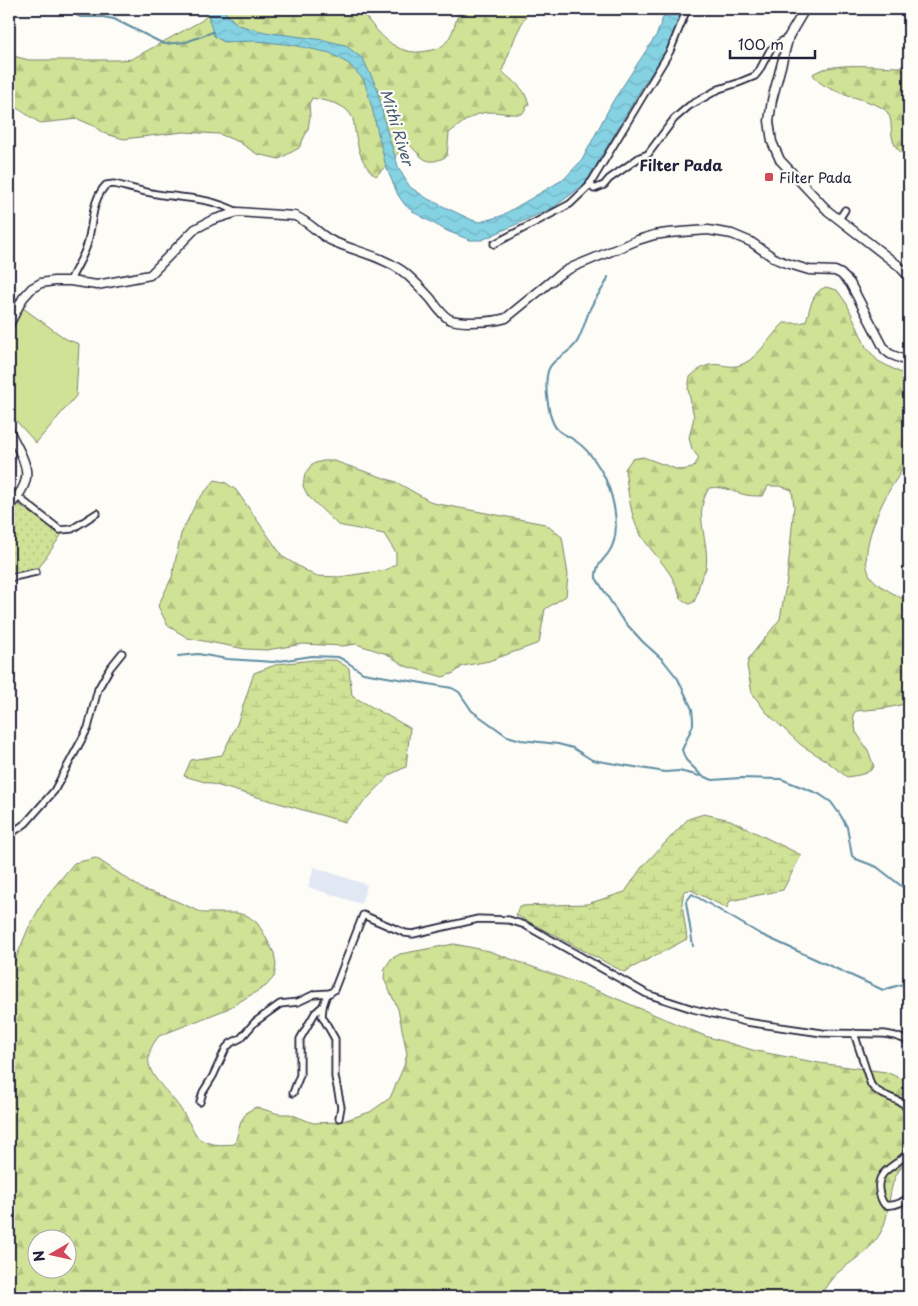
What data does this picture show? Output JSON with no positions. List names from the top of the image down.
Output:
{
  "districts": ["Filter Pada"],
  "water": ["Mithi River"],
  "places": {
    "transit": ["Filter Pada"]
  },
  "scale_bar": "100 m",
  "north": "left"
}
